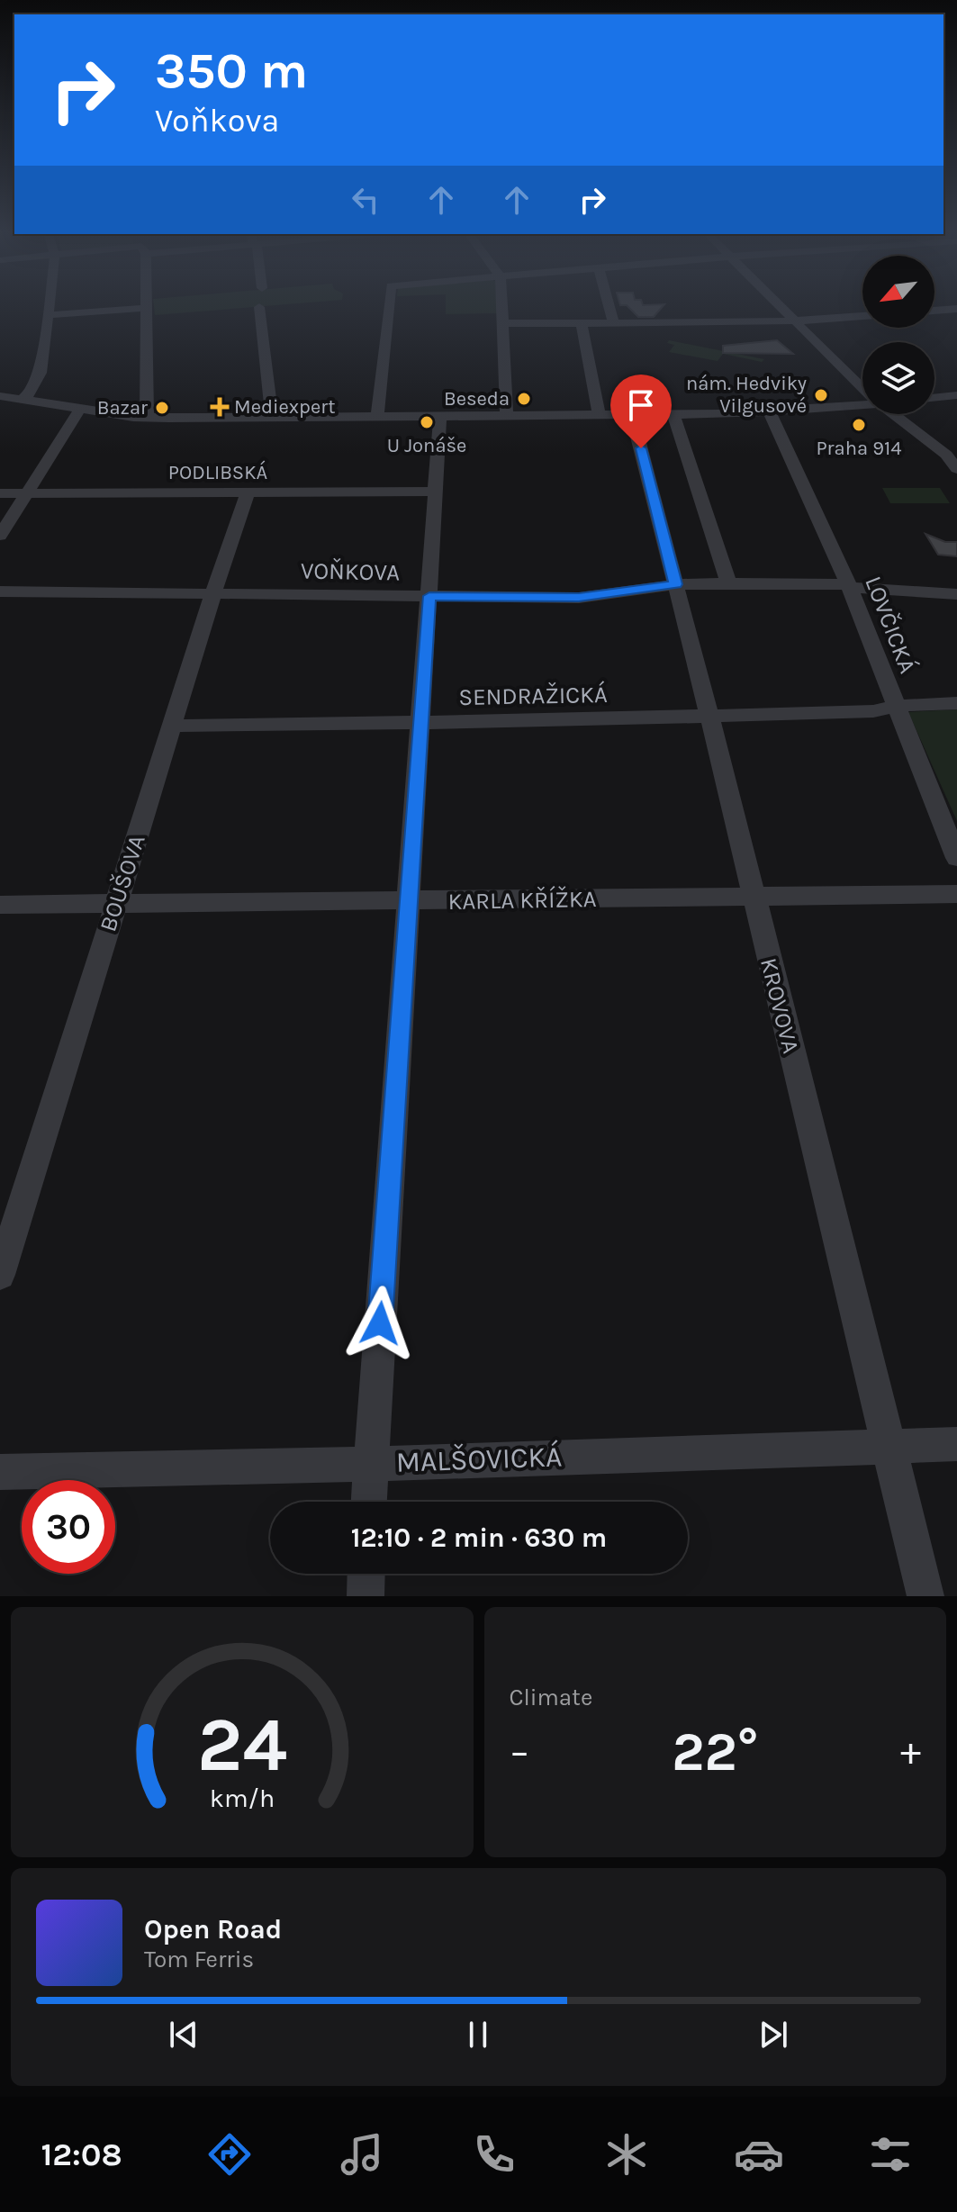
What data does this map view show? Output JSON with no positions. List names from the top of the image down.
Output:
{
  "streets": {
    "street": [
      "PODLIBSKÁ",
      "VOŇKOVA",
      "LOVČICKÁ",
      "SENDRAŽICKÁ",
      "BOUŠOVA",
      "KARLA KŘÍŽKA",
      "KROVOVA",
      "MALŠOVICKÁ"
    ]
  },
  "crossings": [
    ["PODLIBSKÁ", "BOUŠOVA"],
    ["VOŇKOVA", "LOVČICKÁ"],
    ["VOŇKOVA", "BOUŠOVA"],
    ["VOŇKOVA", "KROVOVA"],
    ["LOVČICKÁ", "SENDRAŽICKÁ"],
    ["SENDRAŽICKÁ", "BOUŠOVA"],
    ["SENDRAŽICKÁ", "KROVOVA"],
    ["BOUŠOVA", "KARLA KŘÍŽKA"],
    ["KARLA KŘÍŽKA", "KROVOVA"],
    ["KROVOVA", "MALŠOVICKÁ"]
  ],
  "places": {
    "other": [
      "nám. Hedviky Vilgusové",
      "Beseda",
      "Bazar",
      "U Jonáše",
      "Praha 914"
    ],
    "health": ["Mediexpert"]
  },
  "north": "bottom left",
  "page": {
    "turn": ["350 m", "Voňkova"],
    "limit": "30",
    "trip": "12:10 · 2 min · 630 m",
    "tile": "Climate",
    "heat": ["−", "22°", "+"],
    "song": ["Open Road", "Tom Ferris"],
    "tabs": "12:08",
    "gauge": ["24", "km/h"]
  }
}
